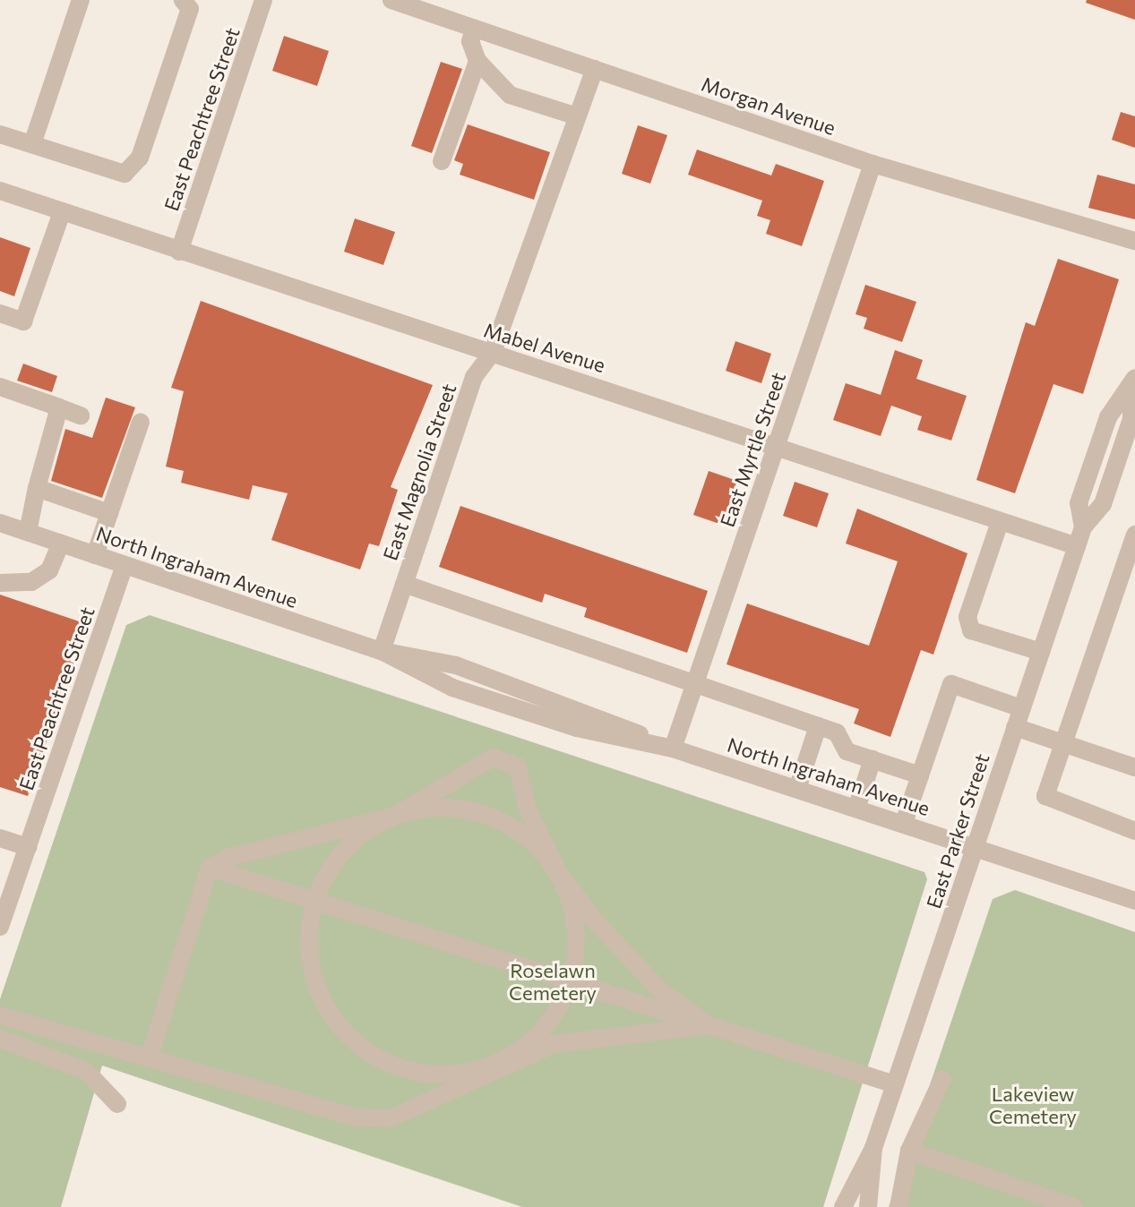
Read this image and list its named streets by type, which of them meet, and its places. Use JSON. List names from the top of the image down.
{
  "streets": {
    "street": [
      "Morgan Avenue",
      "East Peachtree Street",
      "Mabel Avenue",
      "East Myrtle Street",
      "East Magnolia Street",
      "North Ingraham Avenue",
      "East Parker Street"
    ]
  },
  "crossings": [
    ["Morgan Avenue", "East Myrtle Street"],
    ["Morgan Avenue", "East Magnolia Street"],
    ["East Peachtree Street", "Mabel Avenue"],
    ["East Peachtree Street", "North Ingraham Avenue"],
    ["Mabel Avenue", "East Myrtle Street"],
    ["Mabel Avenue", "East Magnolia Street"],
    ["Mabel Avenue", "East Parker Street"],
    ["East Myrtle Street", "North Ingraham Avenue"],
    ["East Magnolia Street", "North Ingraham Avenue"],
    ["North Ingraham Avenue", "East Parker Street"]
  ],
  "parks": ["Roselawn Cemetery", "Lakeview Cemetery"]
}
